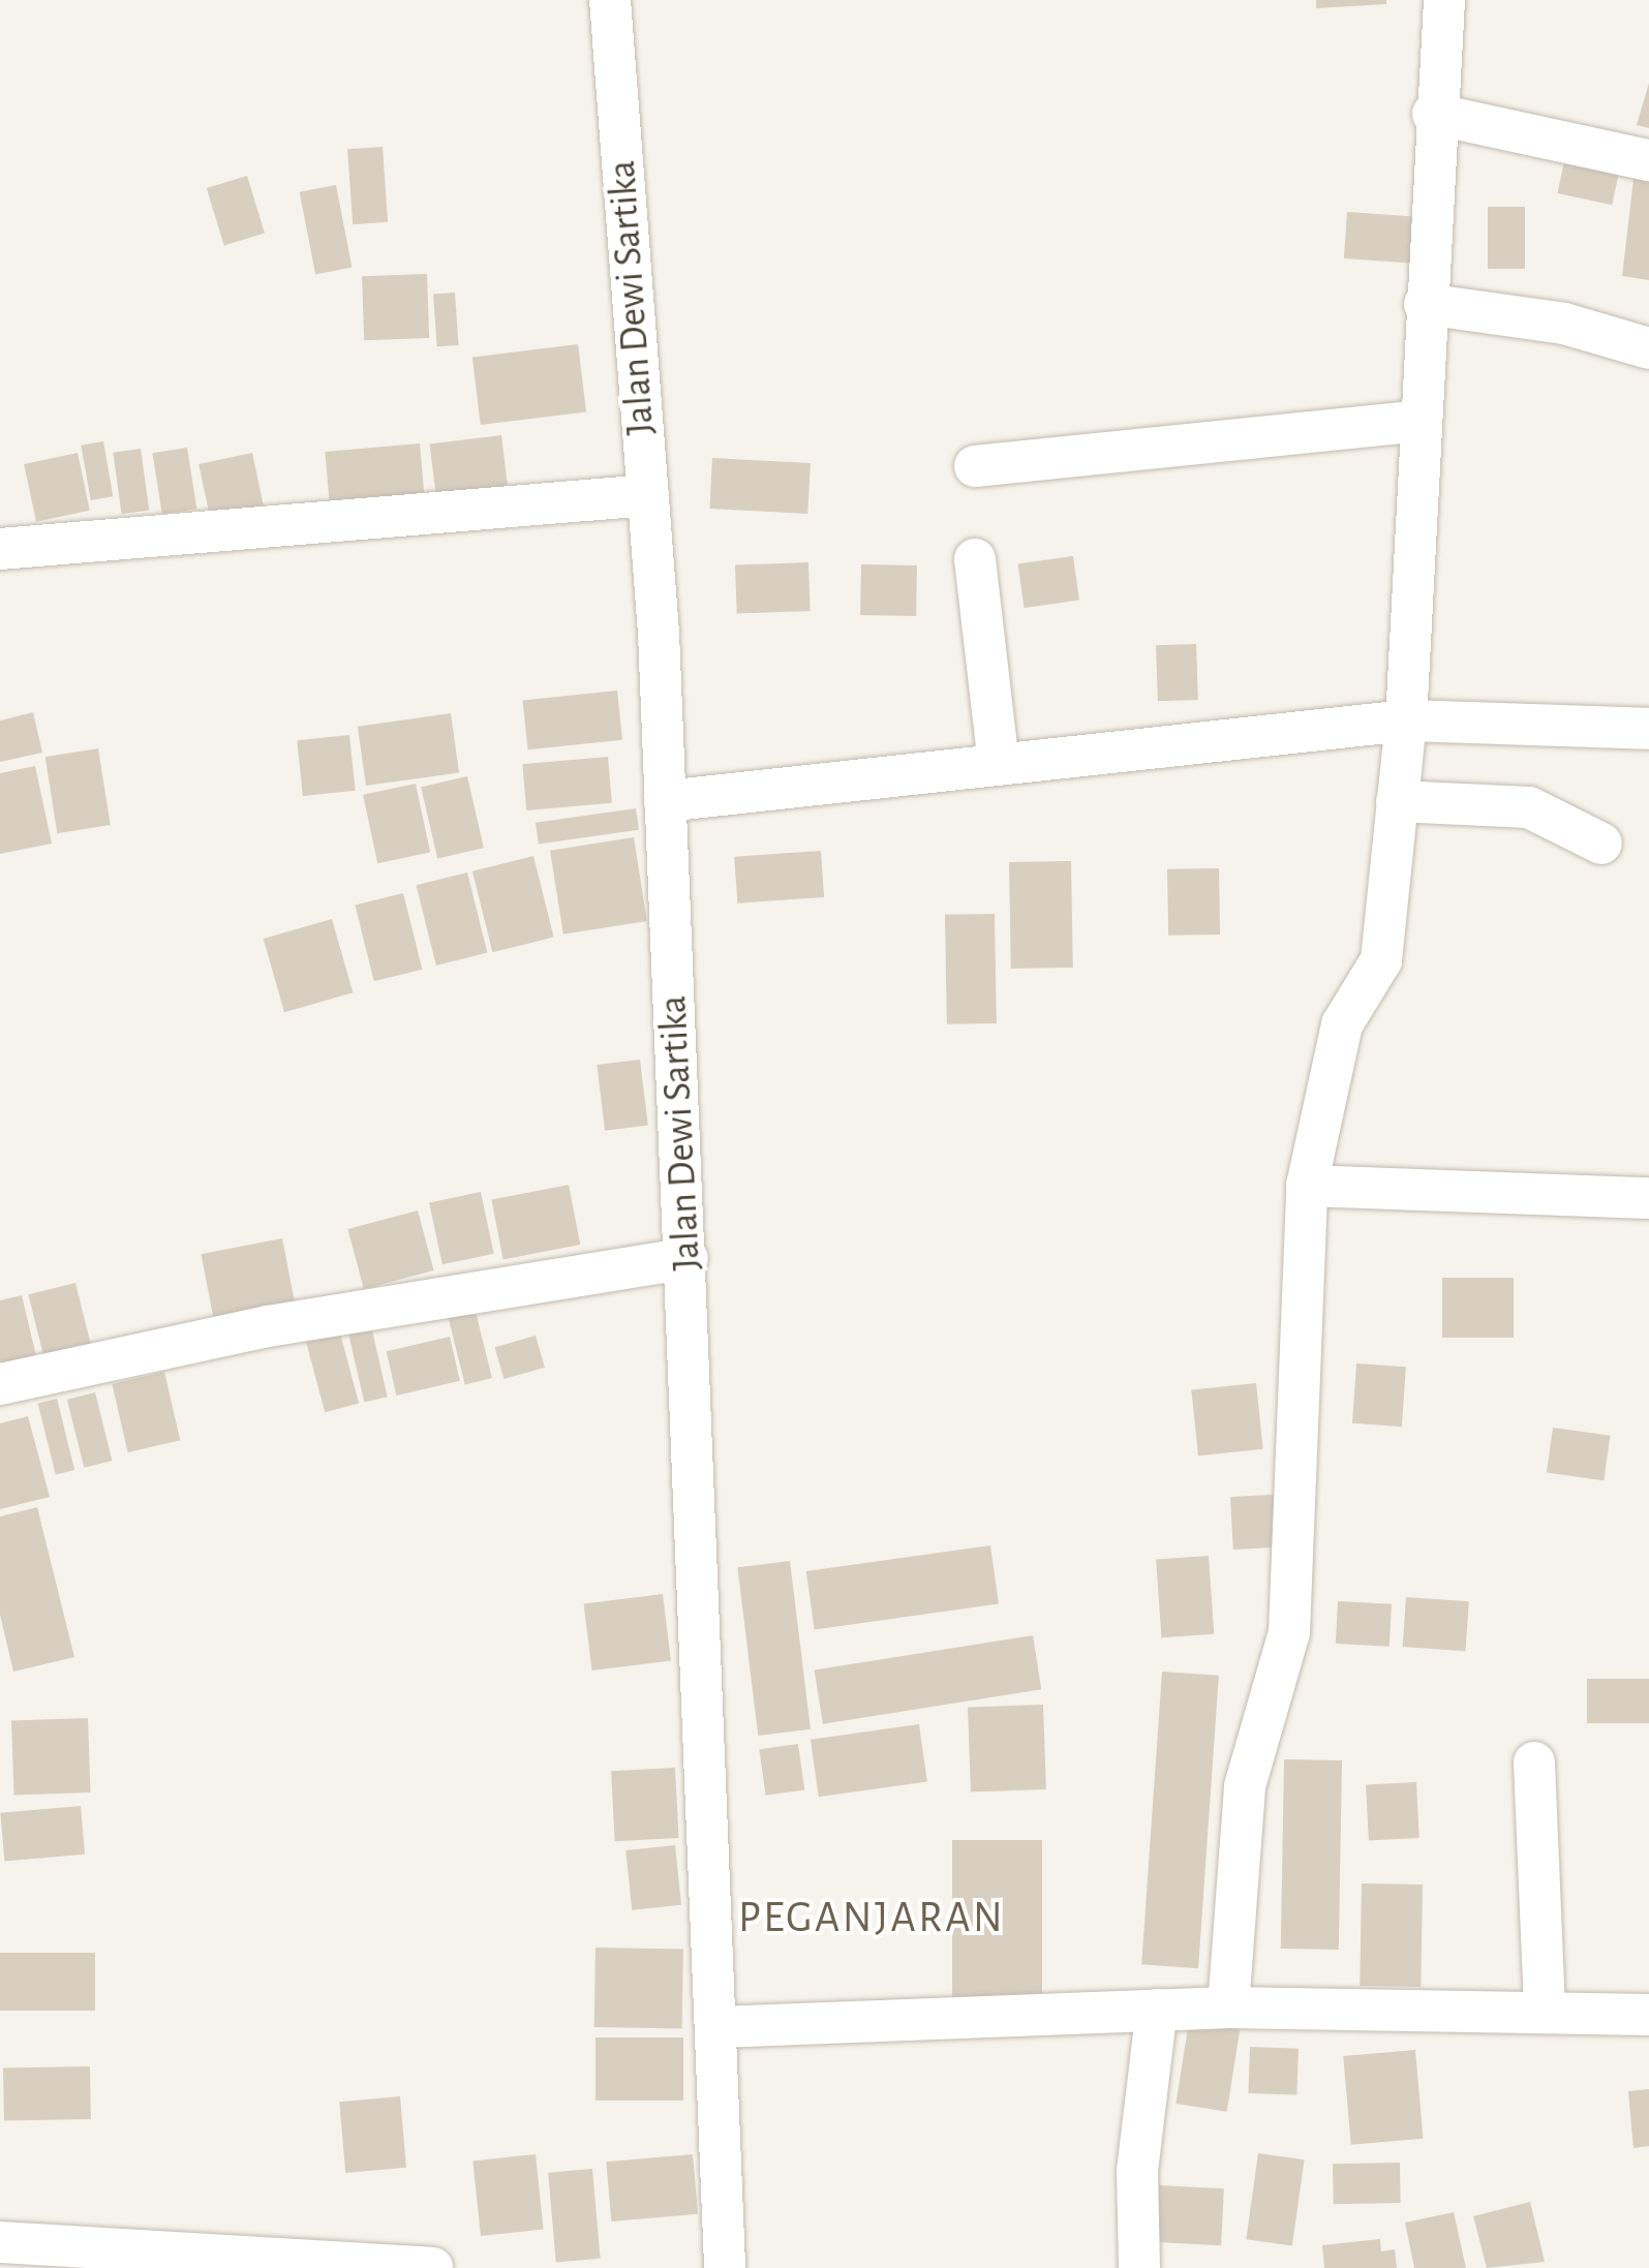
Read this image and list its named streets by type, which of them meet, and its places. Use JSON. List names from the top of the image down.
{
  "streets": {
    "street": ["Jalan Dewi Sartika"]
  },
  "districts": ["PEGANJARAN"]
}
